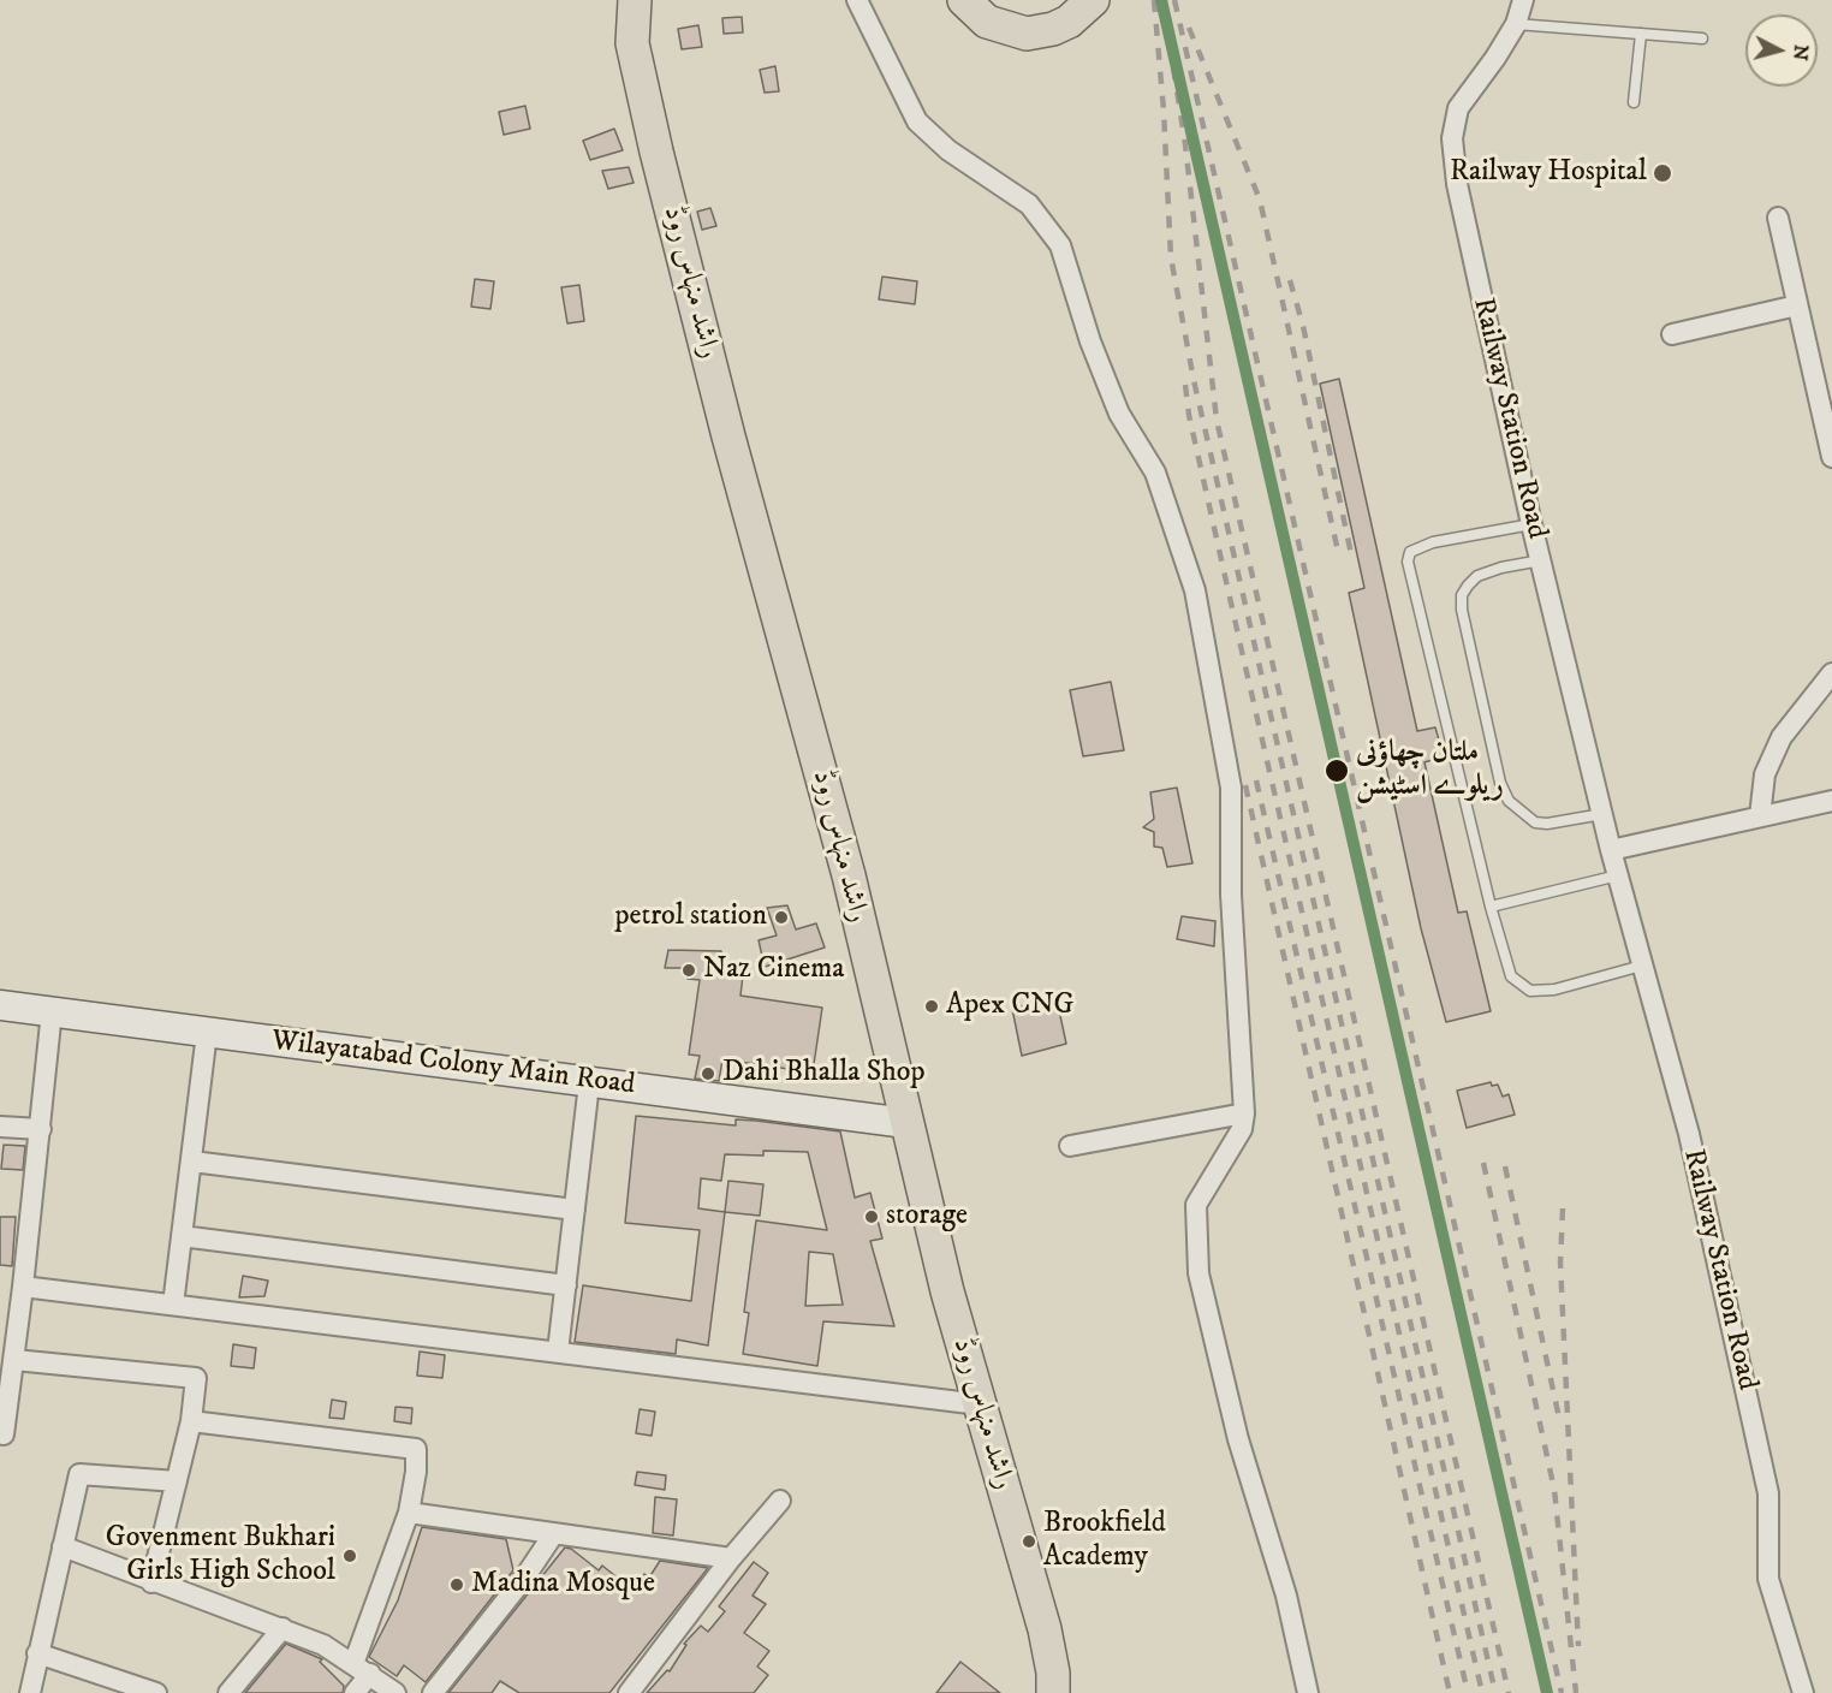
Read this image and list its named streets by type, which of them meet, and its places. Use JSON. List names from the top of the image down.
{
  "streets": {
    "main road": ["راشد منہاس روڈ"],
    "street": ["Railway Station Road", "Wilayatabad Colony Main Road"]
  },
  "crossings": [
    ["راشد منہاس روڈ", "Wilayatabad Colony Main Road"]
  ],
  "places": [
    "Railway Hospital",
    "ملتان چھاؤنی ریلوے اسٹیشن",
    "petrol station",
    "Naz Cinema",
    "Apex CNG",
    "Dahi Bhalla Shop",
    "storage",
    "Brookfield Academy",
    "Govenment Bukhari Girls High School",
    "Madina Mosque"
  ],
  "north": "right"
}
